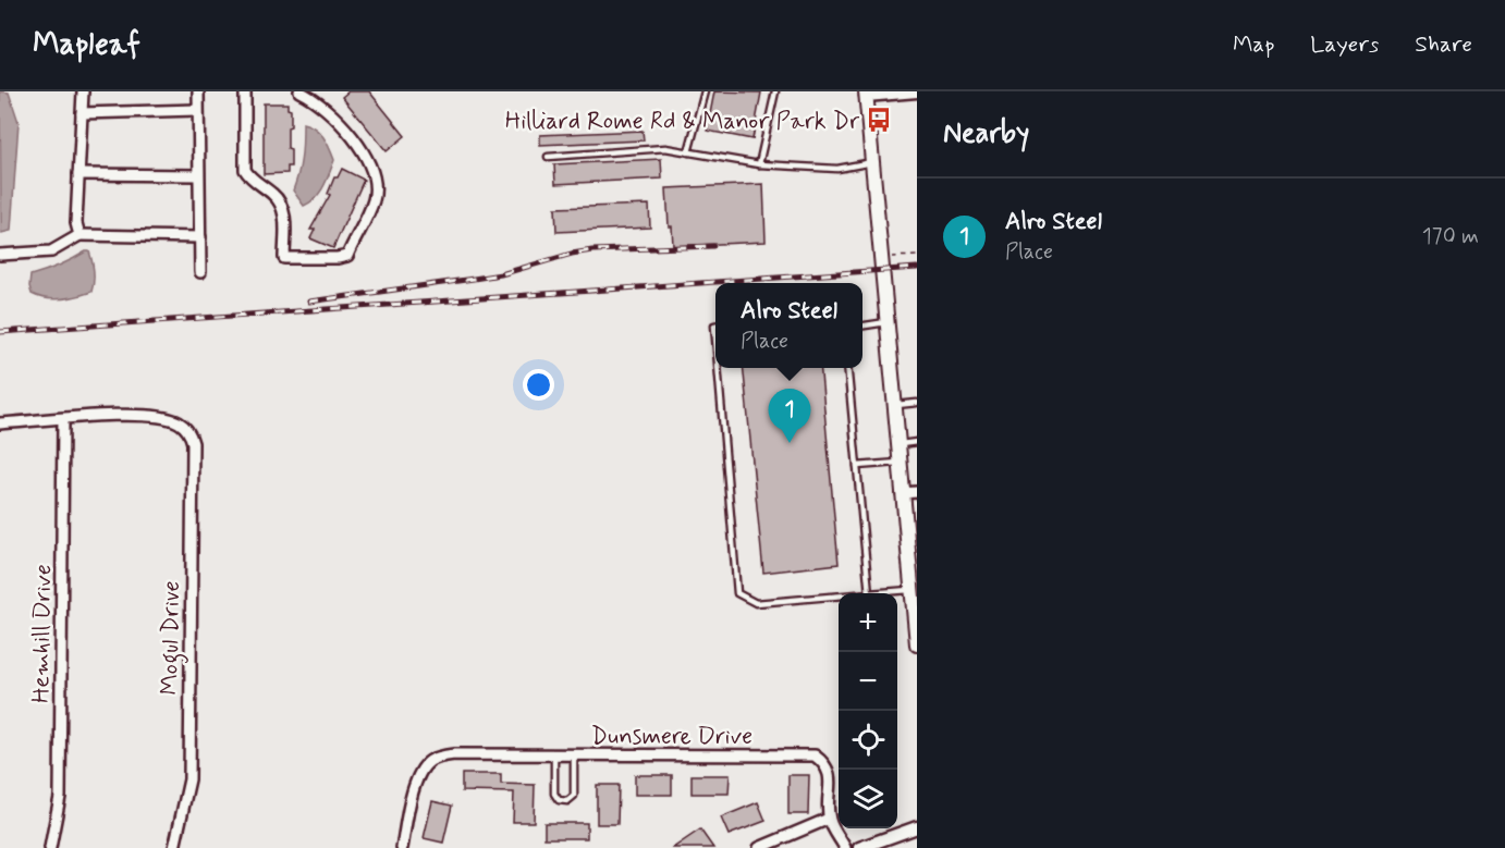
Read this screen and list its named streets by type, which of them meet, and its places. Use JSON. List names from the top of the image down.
{
  "streets": {
    "street": ["Hemhill Drive", "Mogul Drive", "Dunsmere Drive"]
  },
  "crossings": [
    ["Hemhill Drive", "Mogul Drive"]
  ],
  "places": {
    "bus stop": ["Hilliard Rome Rd & Manor Park Dr"]
  },
  "page": {
    "header": "Mapleaf",
    "nav": ["Map", "Layers", "Share"],
    "heading": "Nearby",
    "list": [
      {
        "mark": "1",
        "name": "Alro Steel",
        "note": "Place",
        "value": "170 m"
      }
    ],
    "popup": ["Alro Steel", "Place"],
    "pins": "1",
    "map_buttons": ["+", "−"]
  }
}
